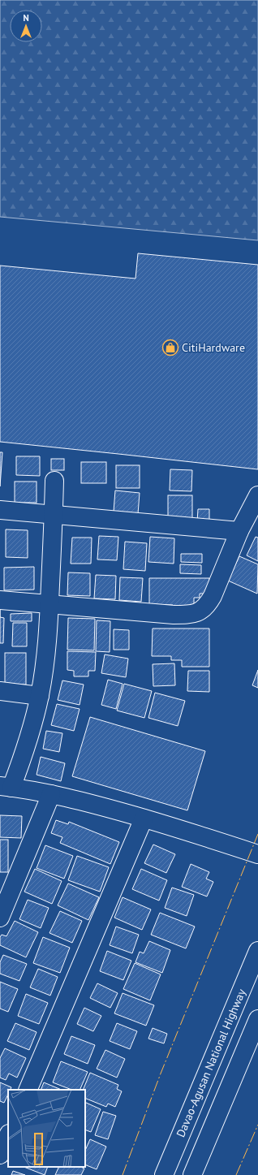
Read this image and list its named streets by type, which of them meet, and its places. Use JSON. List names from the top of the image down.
{
  "streets": {
    "main road": ["Davao-Agusan National Highway"]
  },
  "places": {
    "shop": ["CitiHardware"]
  },
  "north": "top"
}
